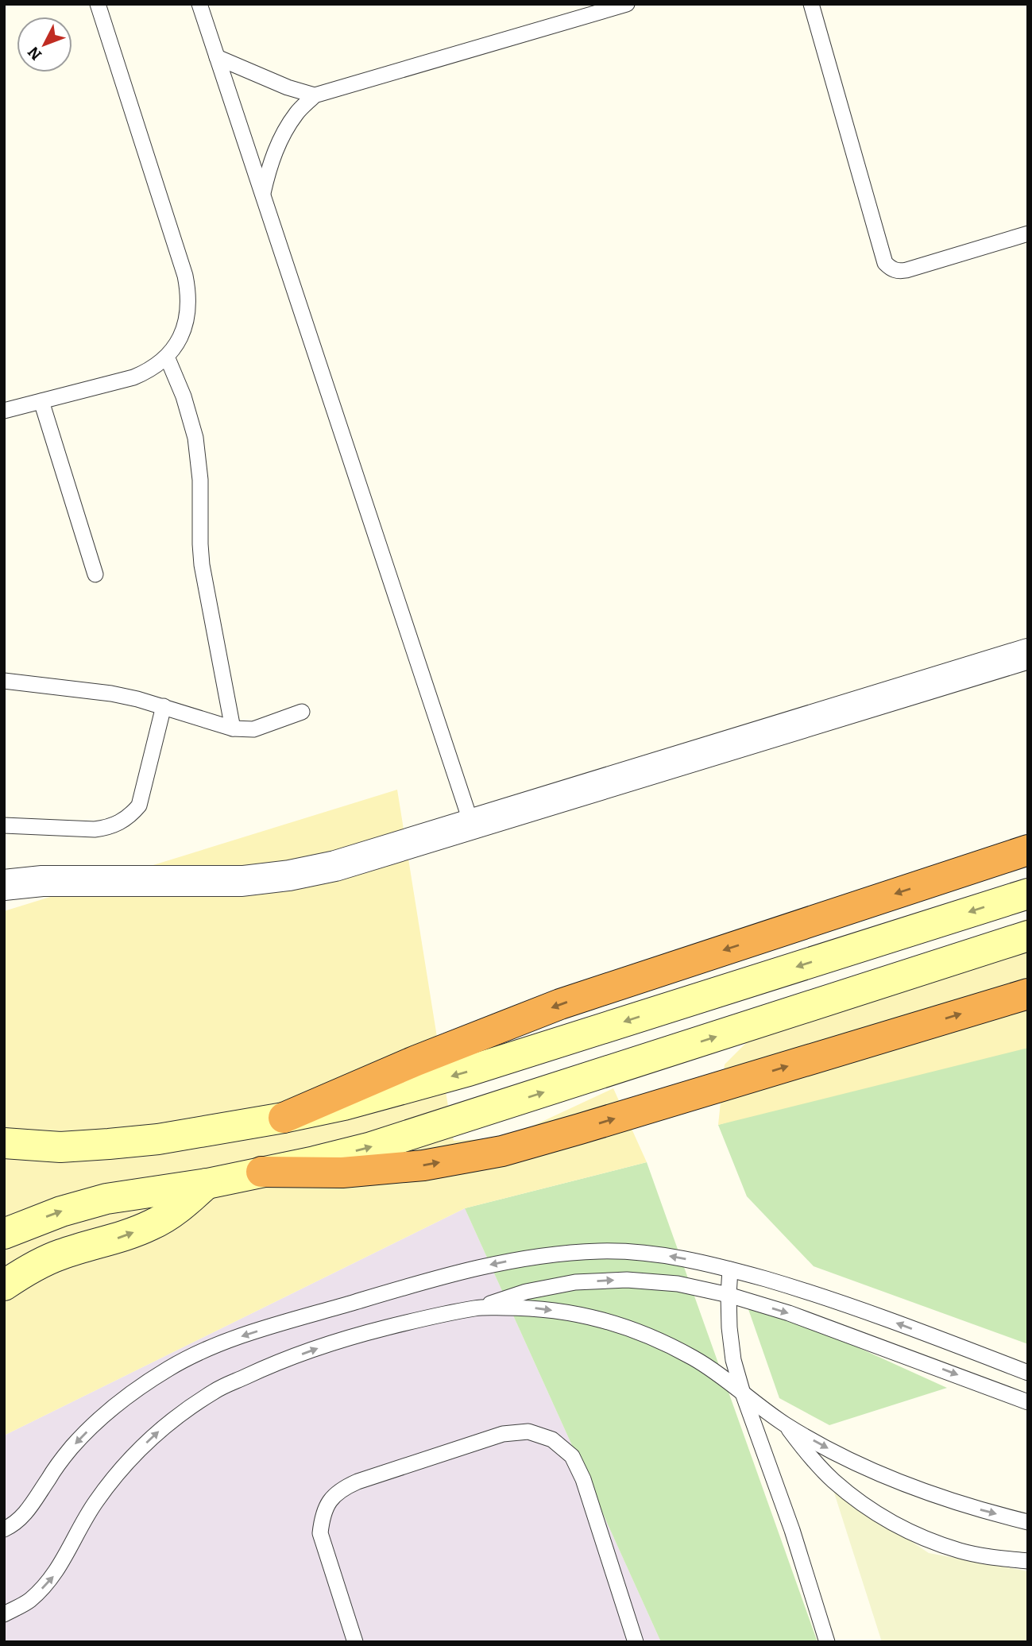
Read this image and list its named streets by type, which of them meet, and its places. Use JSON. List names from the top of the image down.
{
  "north": "bottom left"
}
